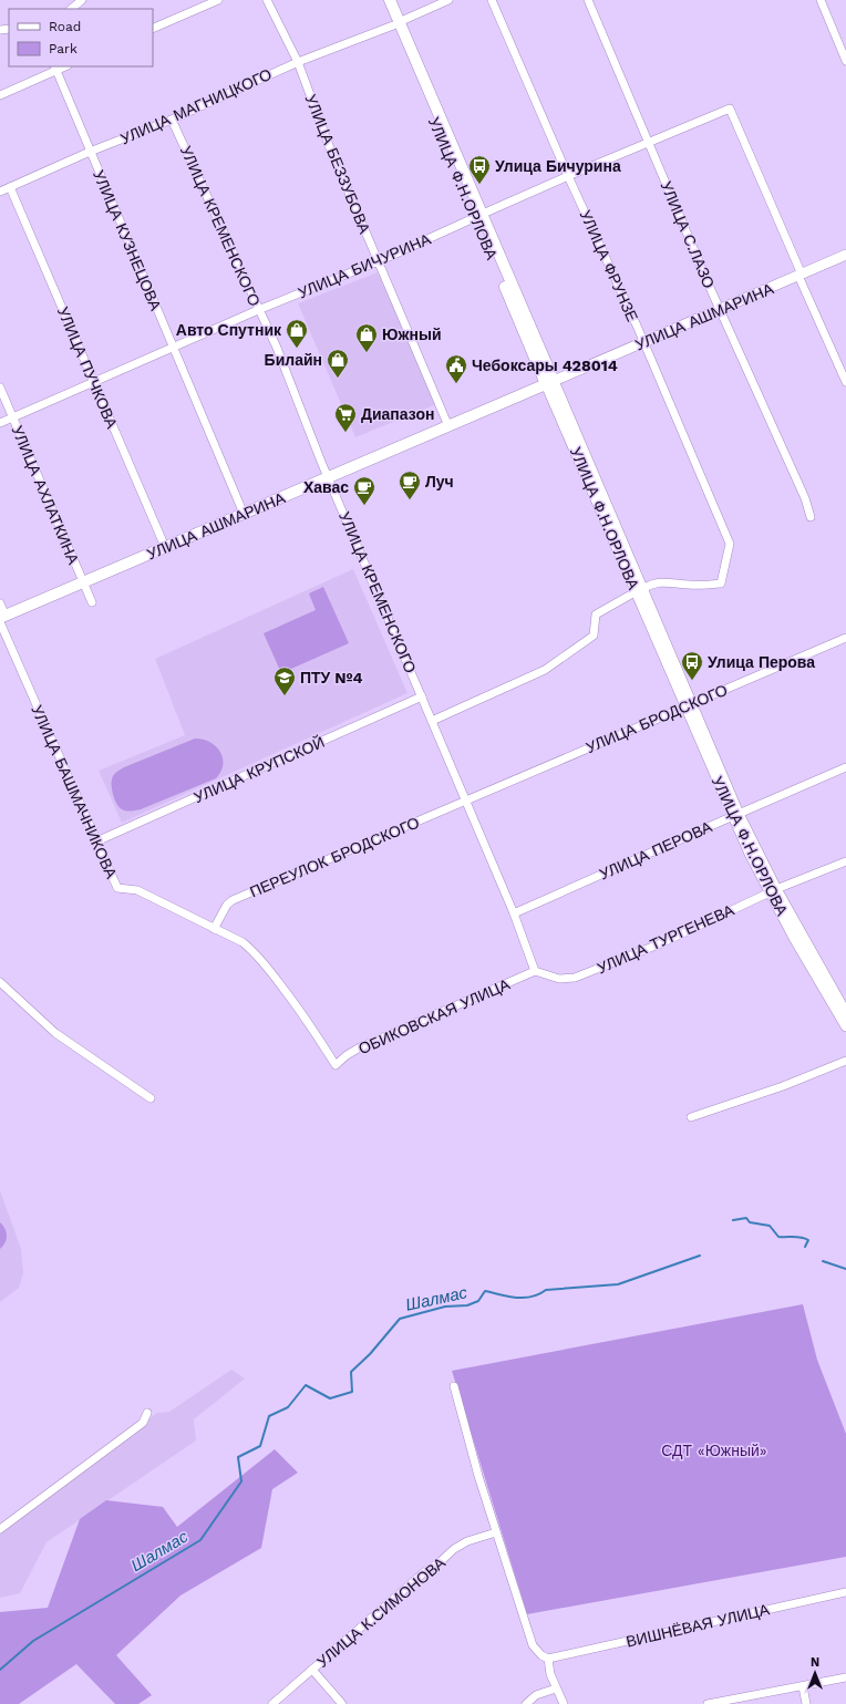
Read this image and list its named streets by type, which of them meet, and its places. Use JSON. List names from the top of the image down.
{
  "streets": {
    "main road": ["УЛИЦА Ф.Н.ОРЛОВА", "УЛИЦА АШМАРИНА"],
    "street": [
      "УЛИЦА МАГНИЦКОГО",
      "УЛИЦА БЕЗЗУБОВА",
      "УЛИЦА КРЕМЕНСКОГО",
      "УЛИЦА С.ЛАЗО",
      "УЛИЦА КУЗНЕЦОВА",
      "УЛИЦА БИЧУРИНА",
      "УЛИЦА ФРУНЗЕ",
      "УЛИЦА ПУЧКОВА",
      "УЛИЦА АХЛАТКИНА",
      "УЛИЦА БРОДСКОГО",
      "УЛИЦА КРУПСКОЙ",
      "УЛИЦА БАШМАЧНИКОВА",
      "УЛИЦА ПЕРОВА",
      "ПЕРЕУЛОК БРОДСКОГО",
      "УЛИЦА ТУРГЕНЕВА",
      "ОБИКОВСКАЯ УЛИЦА",
      "УЛИЦА К.СИМОНОВА",
      "ВИШНЁВАЯ УЛИЦА"
    ]
  },
  "crossings": [
    ["УЛИЦА МАГНИЦКОГО", "УЛИЦА БЕЗЗУБОВА"],
    ["УЛИЦА МАГНИЦКОГО", "УЛИЦА Ф.Н.ОРЛОВА"],
    ["УЛИЦА МАГНИЦКОГО", "УЛИЦА КРЕМЕНСКОГО"],
    ["УЛИЦА МАГНИЦКОГО", "УЛИЦА КУЗНЕЦОВА"],
    ["УЛИЦА МАГНИЦКОГО", "УЛИЦА ПУЧКОВА"],
    ["УЛИЦА БЕЗЗУБОВА", "УЛИЦА БИЧУРИНА"],
    ["УЛИЦА БЕЗЗУБОВА", "УЛИЦА АШМАРИНА"],
    ["УЛИЦА Ф.Н.ОРЛОВА", "УЛИЦА БИЧУРИНА"],
    ["УЛИЦА Ф.Н.ОРЛОВА", "УЛИЦА ФРУНЗЕ"],
    ["УЛИЦА Ф.Н.ОРЛОВА", "УЛИЦА АШМАРИНА"],
    ["УЛИЦА Ф.Н.ОРЛОВА", "УЛИЦА БРОДСКОГО"],
    ["УЛИЦА Ф.Н.ОРЛОВА", "УЛИЦА ПЕРОВА"],
    ["УЛИЦА Ф.Н.ОРЛОВА", "УЛИЦА ТУРГЕНЕВА"],
    ["УЛИЦА КРЕМЕНСКОГО", "УЛИЦА БИЧУРИНА"],
    ["УЛИЦА КРЕМЕНСКОГО", "УЛИЦА АШМАРИНА"],
    ["УЛИЦА КРЕМЕНСКОГО", "УЛИЦА БРОДСКОГО"],
    ["УЛИЦА КРЕМЕНСКОГО", "УЛИЦА КРУПСКОЙ"],
    ["УЛИЦА КРЕМЕНСКОГО", "УЛИЦА ПЕРОВА"],
    ["УЛИЦА КРЕМЕНСКОГО", "ПЕРЕУЛОК БРОДСКОГО"],
    ["УЛИЦА КРЕМЕНСКОГО", "УЛИЦА ТУРГЕНЕВА"],
    ["УЛИЦА КРЕМЕНСКОГО", "ОБИКОВСКАЯ УЛИЦА"],
    ["УЛИЦА С.ЛАЗО", "УЛИЦА БИЧУРИНА"],
    ["УЛИЦА С.ЛАЗО", "УЛИЦА АШМАРИНА"],
    ["УЛИЦА КУЗНЕЦОВА", "УЛИЦА БИЧУРИНА"],
    ["УЛИЦА КУЗНЕЦОВА", "УЛИЦА АШМАРИНА"],
    ["УЛИЦА БИЧУРИНА", "УЛИЦА ФРУНЗЕ"],
    ["УЛИЦА БИЧУРИНА", "УЛИЦА АШМАРИНА"],
    ["УЛИЦА БИЧУРИНА", "УЛИЦА ПУЧКОВА"],
    ["УЛИЦА БИЧУРИНА", "УЛИЦА АХЛАТКИНА"],
    ["УЛИЦА ФРУНЗЕ", "УЛИЦА АШМАРИНА"],
    ["УЛИЦА АШМАРИНА", "УЛИЦА ПУЧКОВА"],
    ["УЛИЦА АШМАРИНА", "УЛИЦА АХЛАТКИНА"],
    ["УЛИЦА АШМАРИНА", "УЛИЦА БАШМАЧНИКОВА"],
    ["УЛИЦА БРОДСКОГО", "ПЕРЕУЛОК БРОДСКОГО"],
    ["УЛИЦА КРУПСКОЙ", "УЛИЦА БАШМАЧНИКОВА"],
    ["УЛИЦА БАШМАЧНИКОВА", "ПЕРЕУЛОК БРОДСКОГО"],
    ["УЛИЦА БАШМАЧНИКОВА", "ОБИКОВСКАЯ УЛИЦА"],
    ["УЛИЦА ТУРГЕНЕВА", "ОБИКОВСКАЯ УЛИЦА"]
  ],
  "water": ["Шалмас"],
  "parks": ["СДТ «Южный»"],
  "places": {
    "bus stop": ["Улица Бичурина", "Улица Перова"],
    "shop": ["Авто Спутник", "Южный", "Билайн"],
    "public building": ["Чебоксары 428014"],
    "supermarket": ["Диапазон"],
    "cafe": ["Луч", "Хавас"],
    "school or university": ["ПТУ №4"]
  },
  "legend": ["Road", "Park"],
  "north": "top"
}
